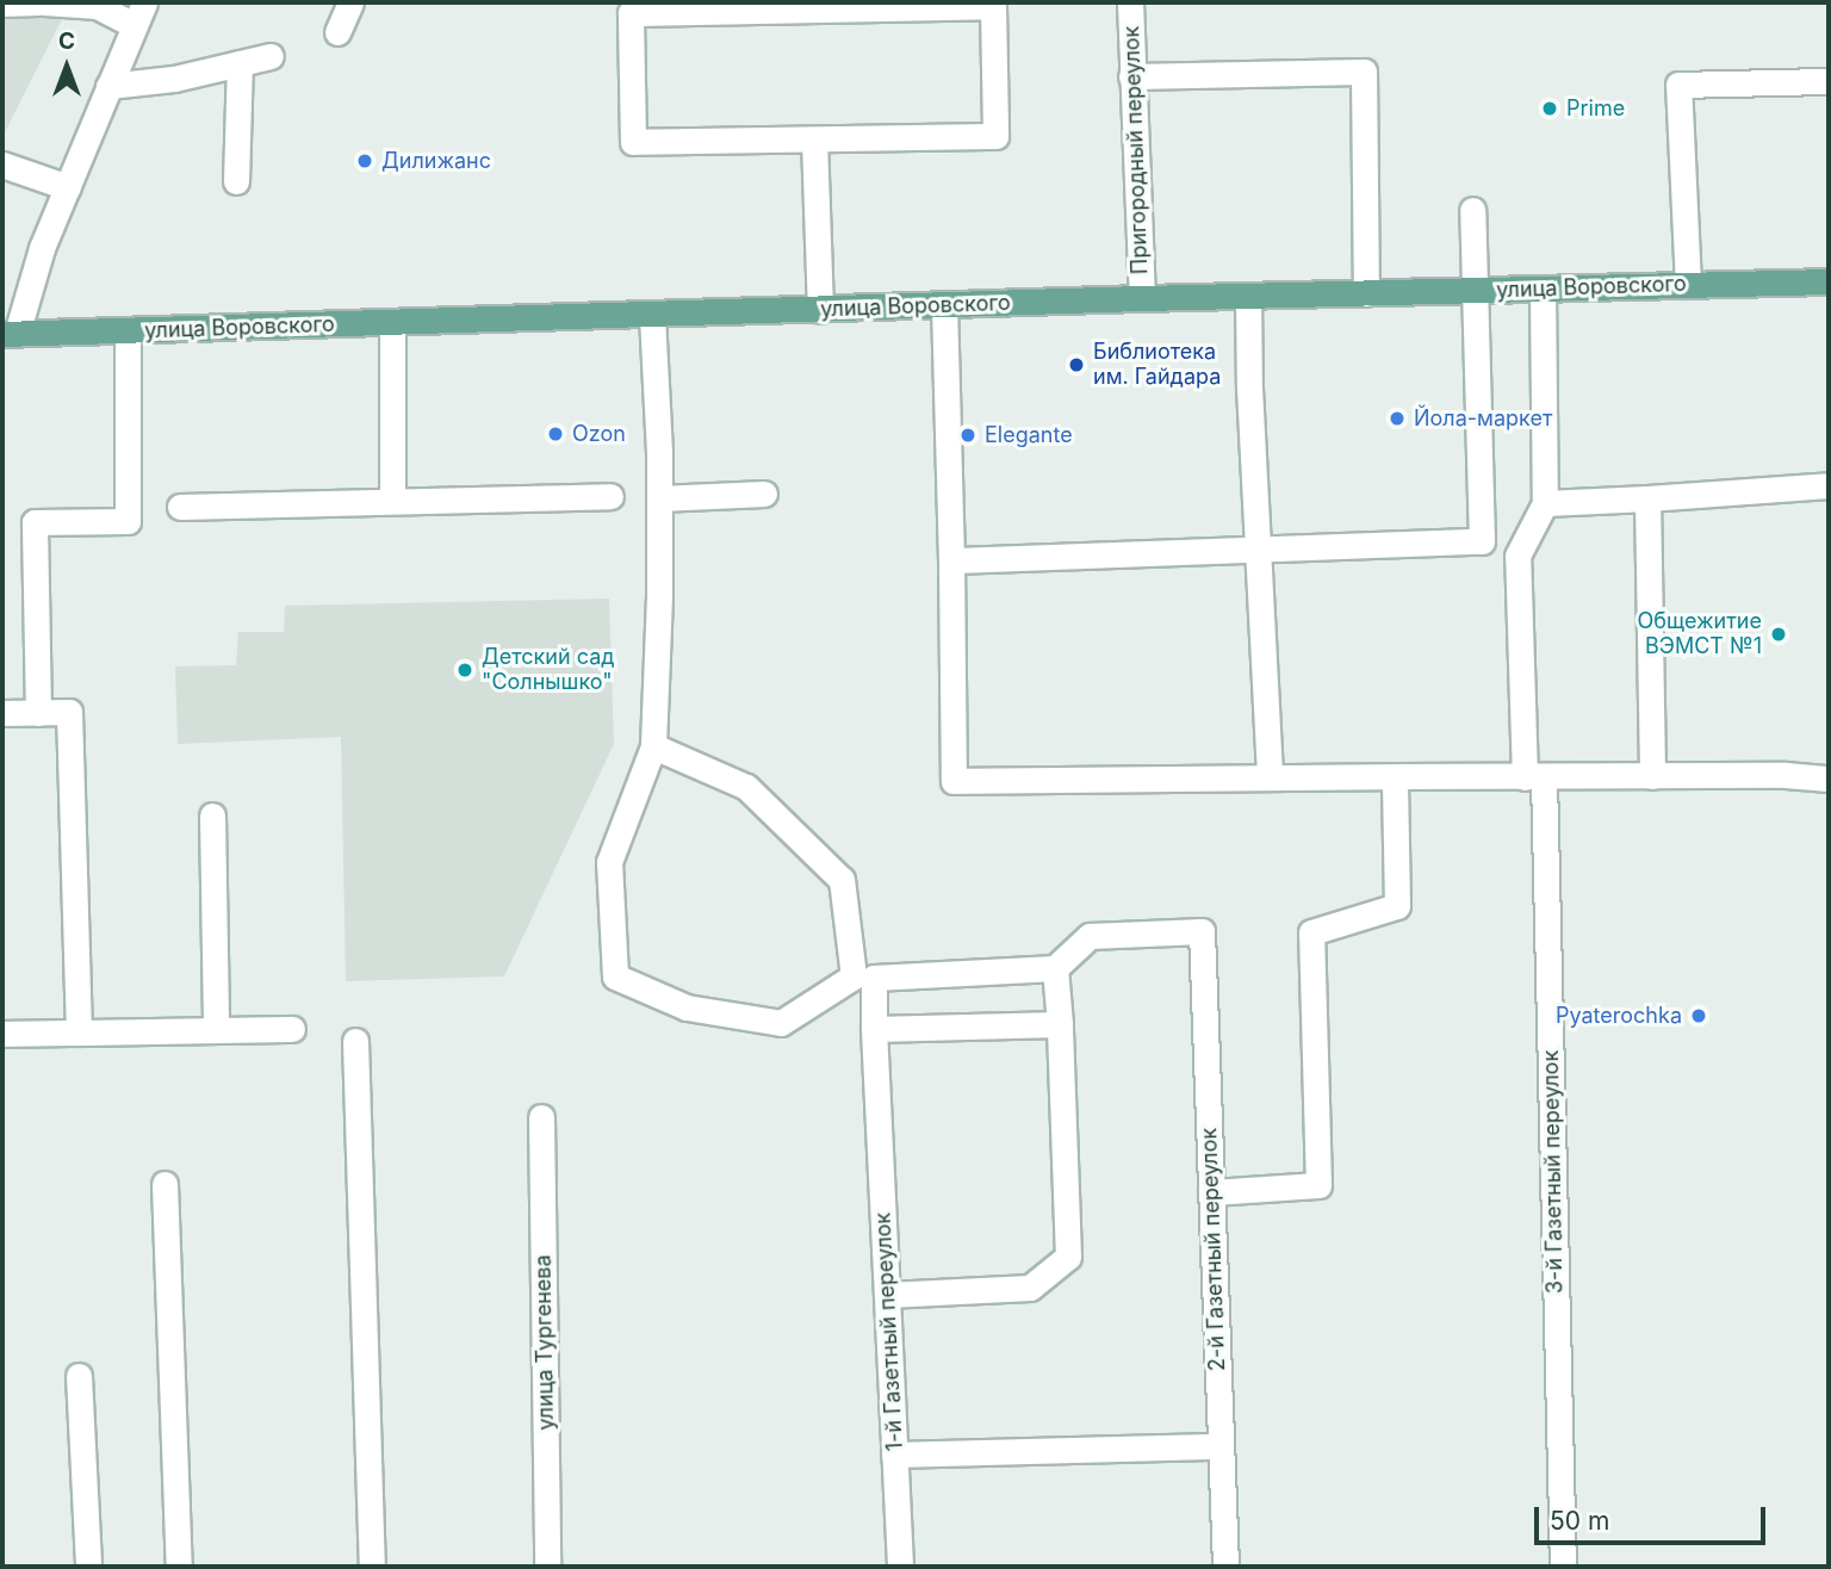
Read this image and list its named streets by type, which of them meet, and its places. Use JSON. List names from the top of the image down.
{
  "streets": {
    "main road": ["улица Воровского"],
    "street": [
      "Пригородный переулок",
      "3-й Газетный переулок",
      "2-й Газетный переулок",
      "1-й Газетный переулок",
      "улица Тургенева"
    ]
  },
  "crossings": [
    ["Пригородный переулок", "улица Воровского"],
    ["2-й Газетный переулок", "1-й Газетный переулок"]
  ],
  "places": [
    "Prime",
    "Дилижанс",
    "Библиотека им. Гайдара",
    "Йола-маркет",
    "Ozon",
    "Elegante",
    "Общежитие ВЭМСТ №1",
    "Детский сад \"Солнышко\"",
    "Pyaterochka"
  ],
  "scale_bar": "50 m",
  "north": "top"
}
